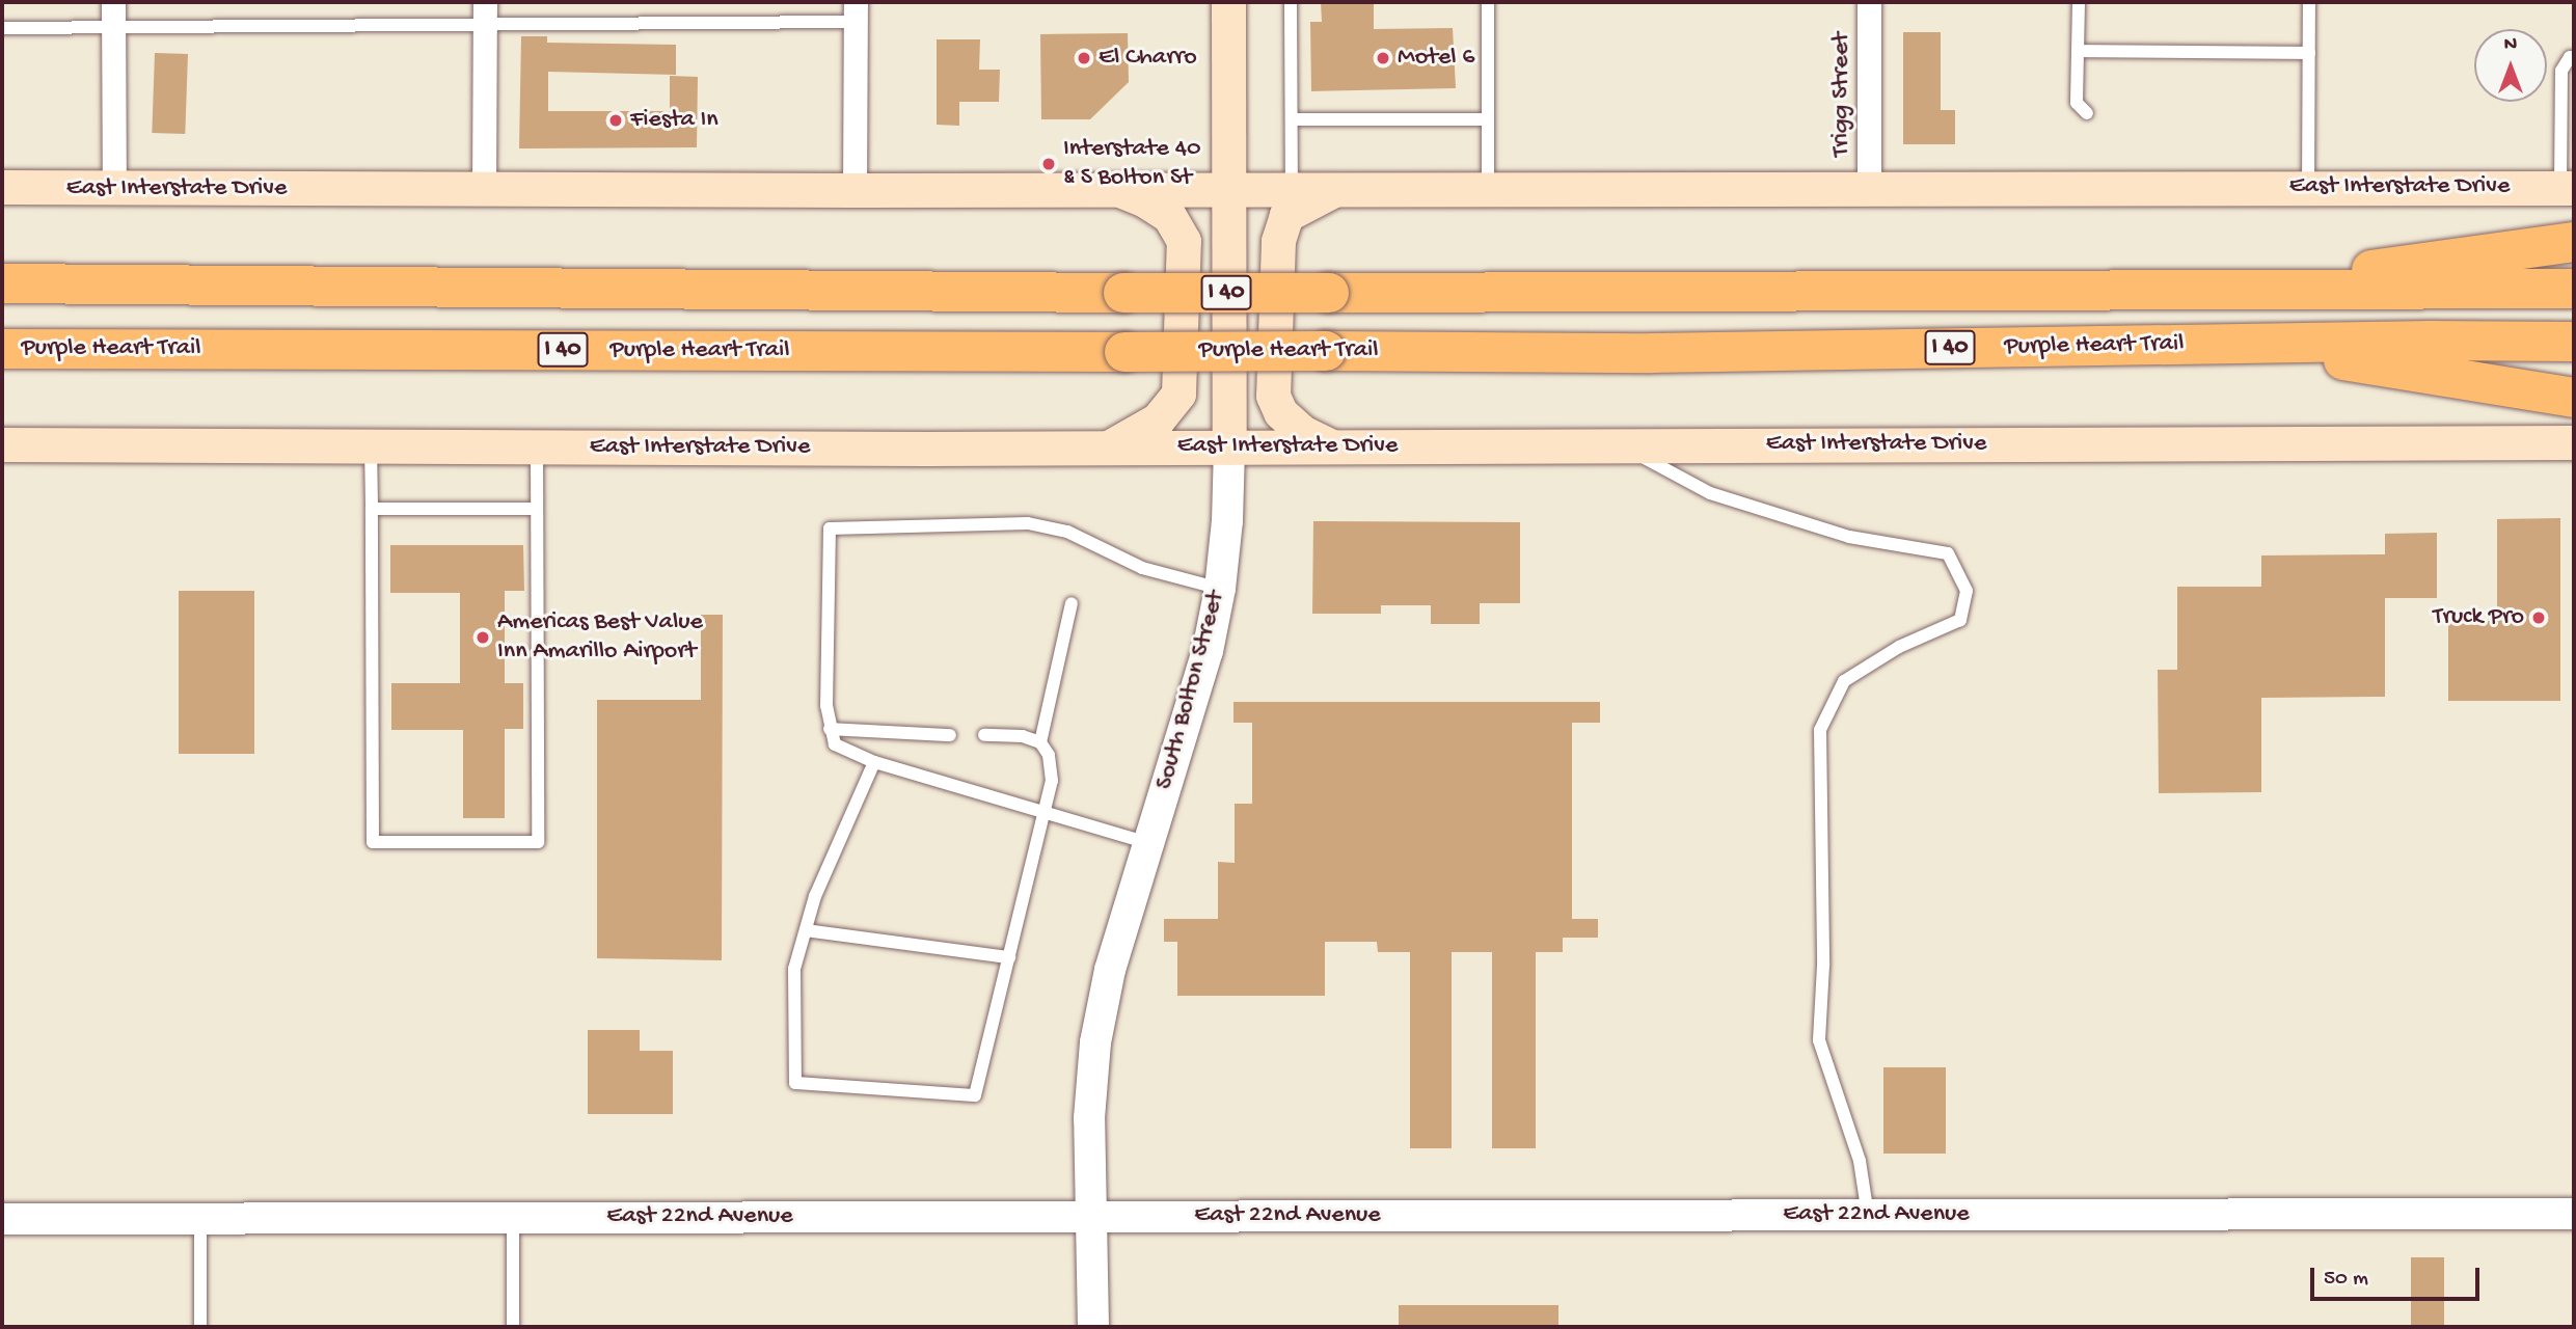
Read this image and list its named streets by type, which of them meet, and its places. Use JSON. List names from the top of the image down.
{
  "streets": {
    "highway": ["I 40", "Purple Heart Trail"],
    "main road": ["East Interstate Drive", "South Bolton Street"],
    "street": ["Trigg Street", "East 22nd Avenue"]
  },
  "crossings": [
    ["Trigg Street", "East Interstate Drive"],
    ["East Interstate Drive", "South Bolton Street"],
    ["South Bolton Street", "East 22nd Avenue"]
  ],
  "places": [
    "El Charro",
    "Motel 6",
    "Fiesta In",
    "Interstate 40 & S Bolton St",
    "Truck Pro",
    "Americas Best Value Inn Amarillo Airport"
  ],
  "scale_bar": "50 m",
  "north": "top"
}
